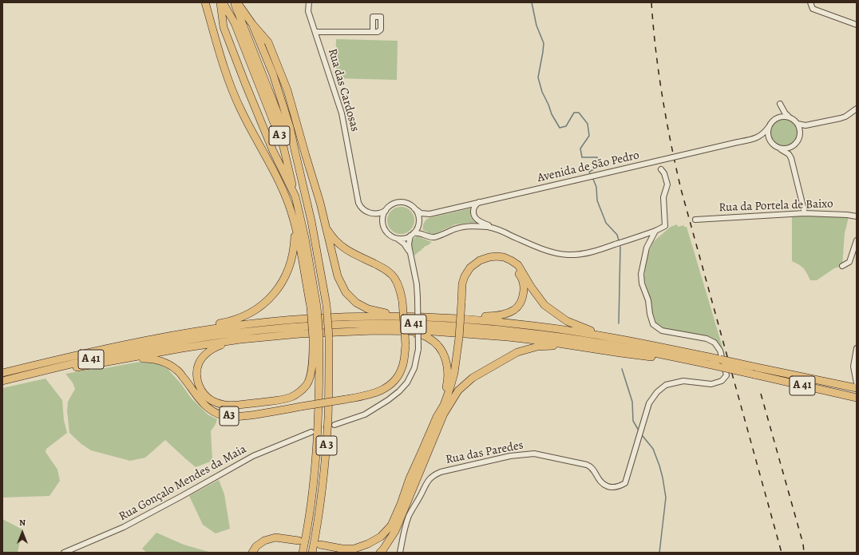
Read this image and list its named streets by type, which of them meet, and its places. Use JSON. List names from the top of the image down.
{
  "streets": {
    "highway": ["A 3", "A 41", "A3"],
    "street": [
      "Rua das Cardosas",
      "Avenida de São Pedro",
      "Rua da Portela de Baixo",
      "Rua das Paredes",
      "Rua Gonçalo Mendes da Maia"
    ]
  },
  "crossings": [
    ["Rua das Cardosas", "Avenida de São Pedro"]
  ],
  "north": "top"
}
